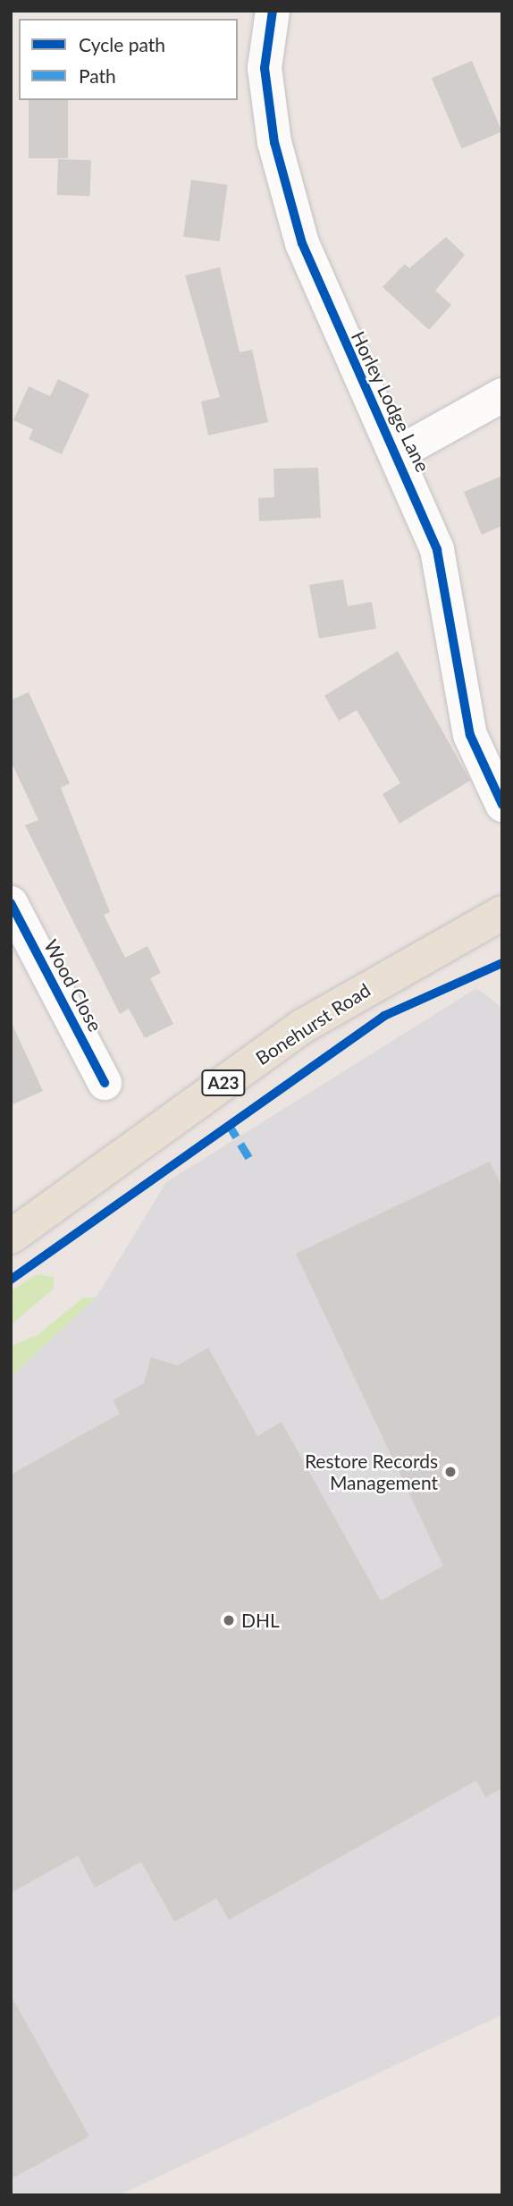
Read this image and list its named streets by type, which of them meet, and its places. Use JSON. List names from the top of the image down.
{
  "streets": {
    "main road": ["Bonehurst Road", "A23"],
    "street": ["Horley Lodge Lane", "Wood Close"]
  },
  "places": ["Restore Records Management", "DHL"],
  "legend": ["Cycle path", "Path"]
}
